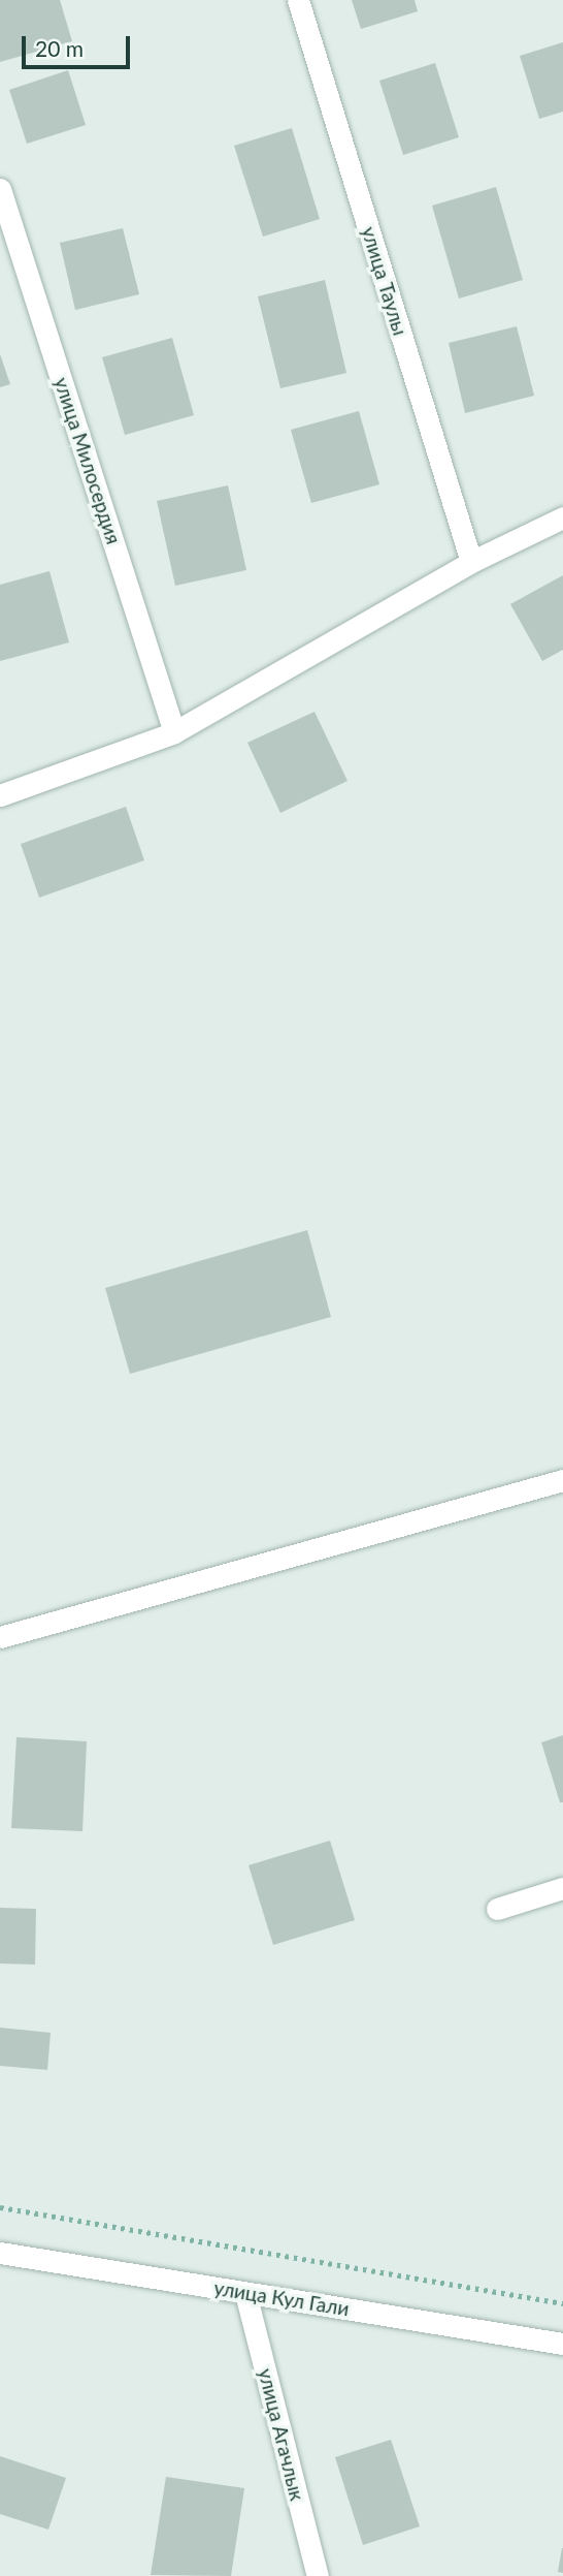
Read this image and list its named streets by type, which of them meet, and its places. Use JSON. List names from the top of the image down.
{
  "streets": {
    "street": [
      "улица Таулы",
      "улица Милосердия",
      "улица Кул Гали",
      "улица Агачлык"
    ]
  },
  "crossings": [
    ["улица Кул Гали", "улица Агачлык"]
  ],
  "scale_bar": "20 m"
}
